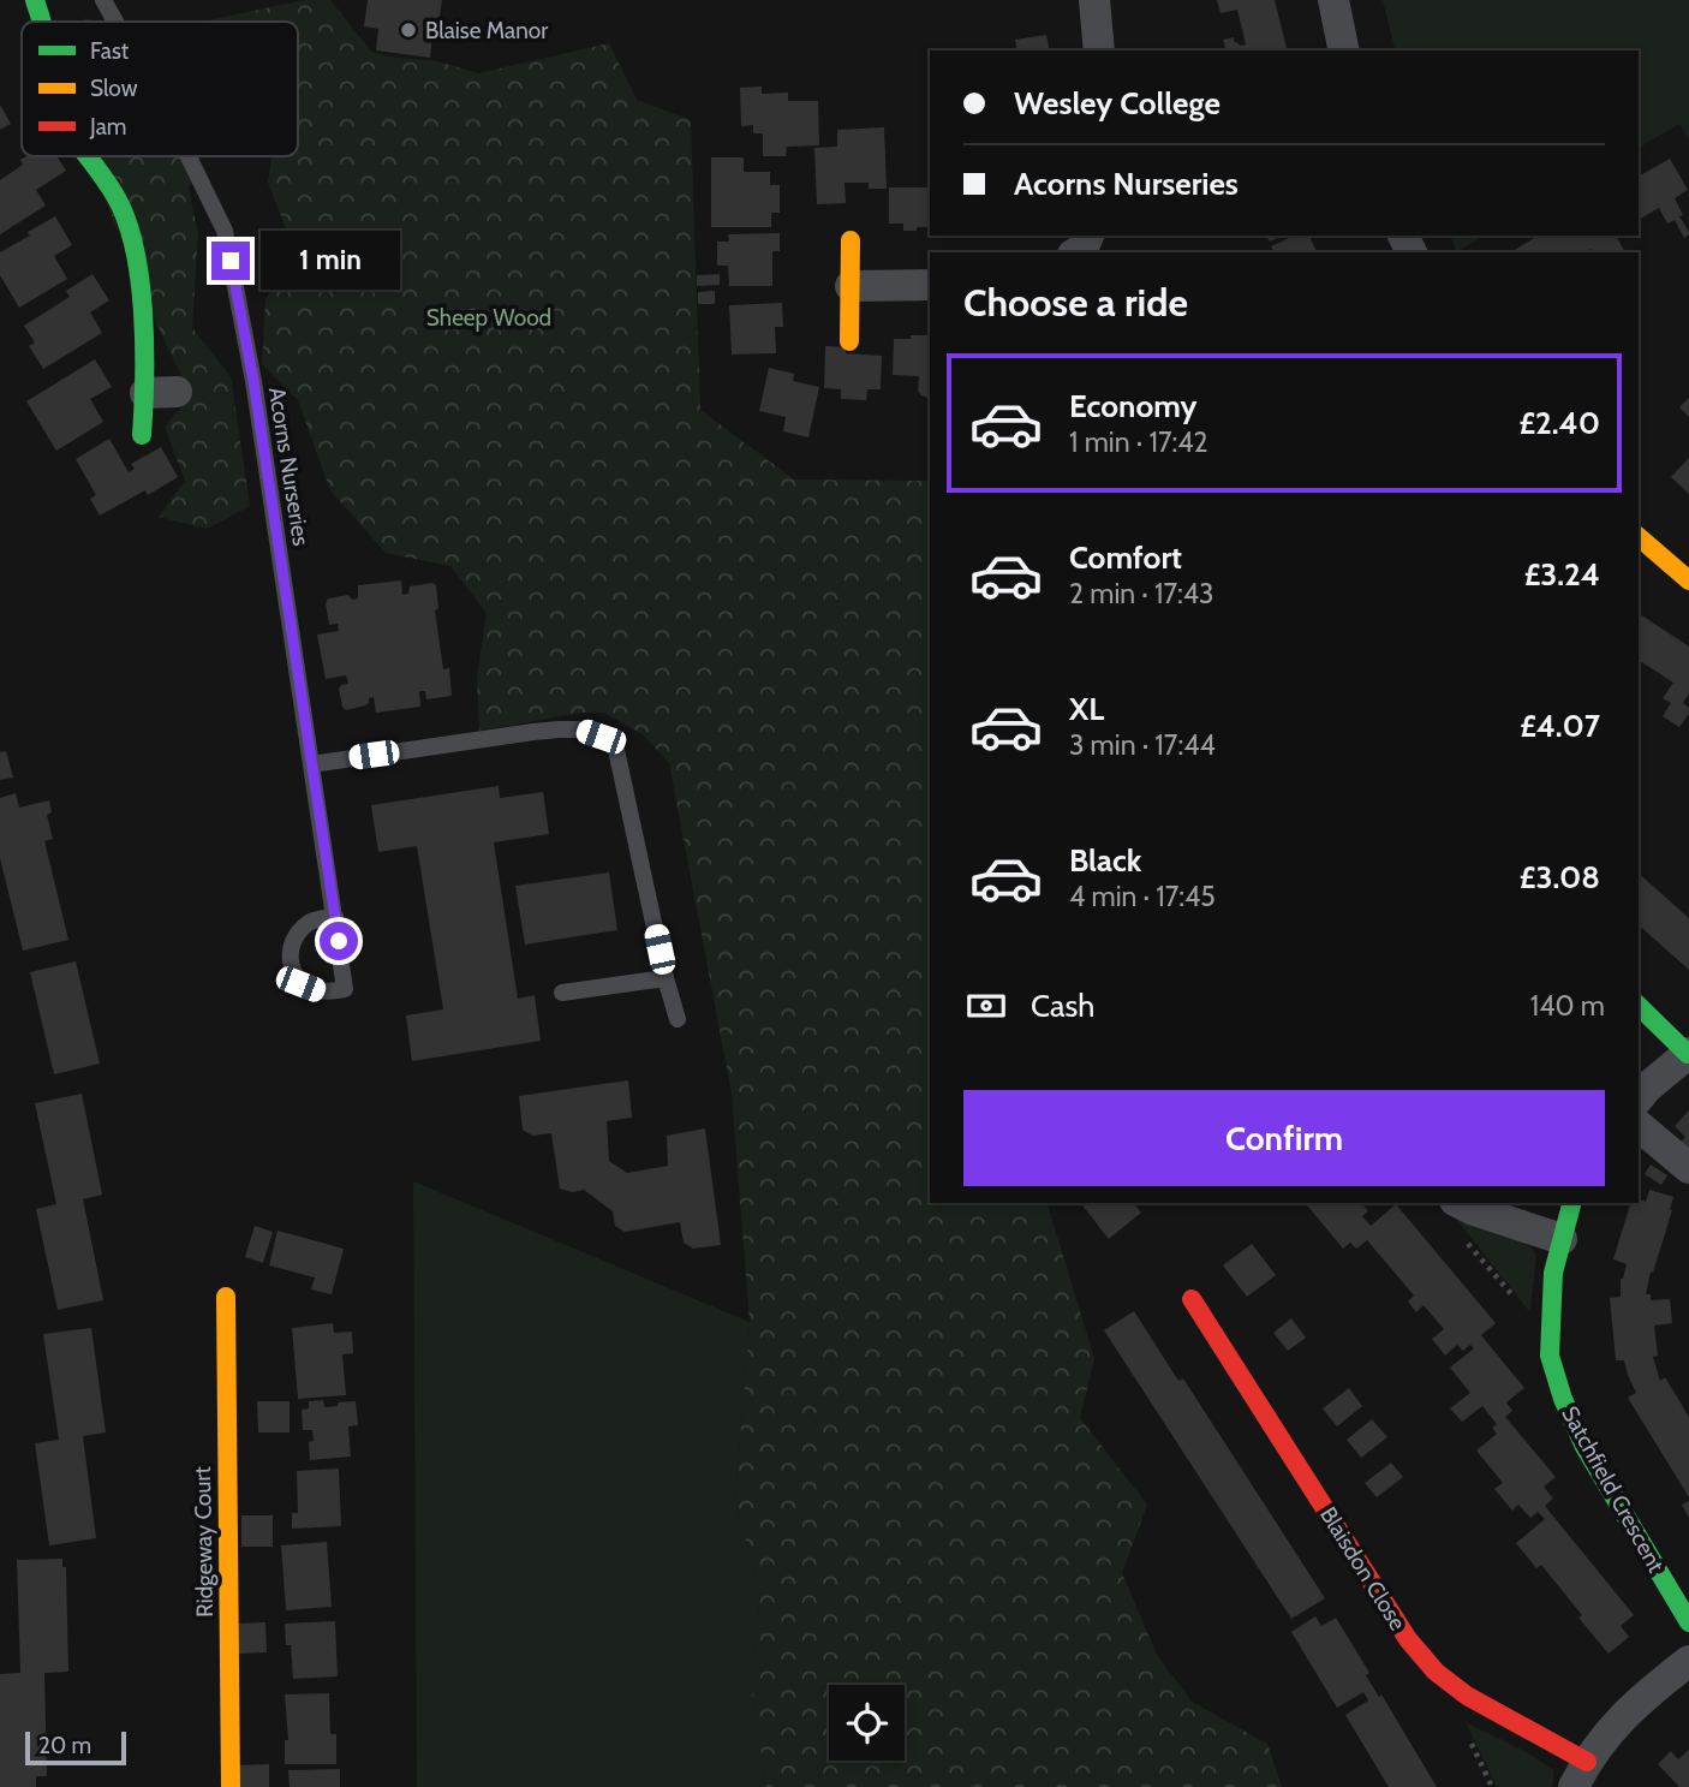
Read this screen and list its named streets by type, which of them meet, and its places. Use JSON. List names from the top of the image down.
{
  "streets": {
    "street": ["Satchfield Crescent", "Ridgeway Court", "Blaisdon Close"],
    "lane": ["Acorns Nurseries"]
  },
  "parks": ["Sheep Wood"],
  "places": ["Blaise Manor"],
  "legend": ["Fast", "Slow", "Jam"],
  "scale_bar": "20 m",
  "page": {
    "banner": ["Wesley College", "Acorns Nurseries"],
    "bubble": "1 min",
    "heading": "Choose a ride",
    "list": [
      {
        "name": "Economy",
        "note": "1 min · 17:42",
        "value": "£2.40"
      },
      {
        "name": "Comfort",
        "note": "2 min · 17:43",
        "value": "£3.24"
      },
      {
        "name": "XL",
        "note": "3 min · 17:44",
        "value": "£4.07"
      },
      {
        "name": "Black",
        "note": "4 min · 17:45",
        "value": "£3.08"
      }
    ],
    "pay": ["Cash", "140 m"],
    "buttons": "Confirm",
    "scale": "20 m"
  }
}
